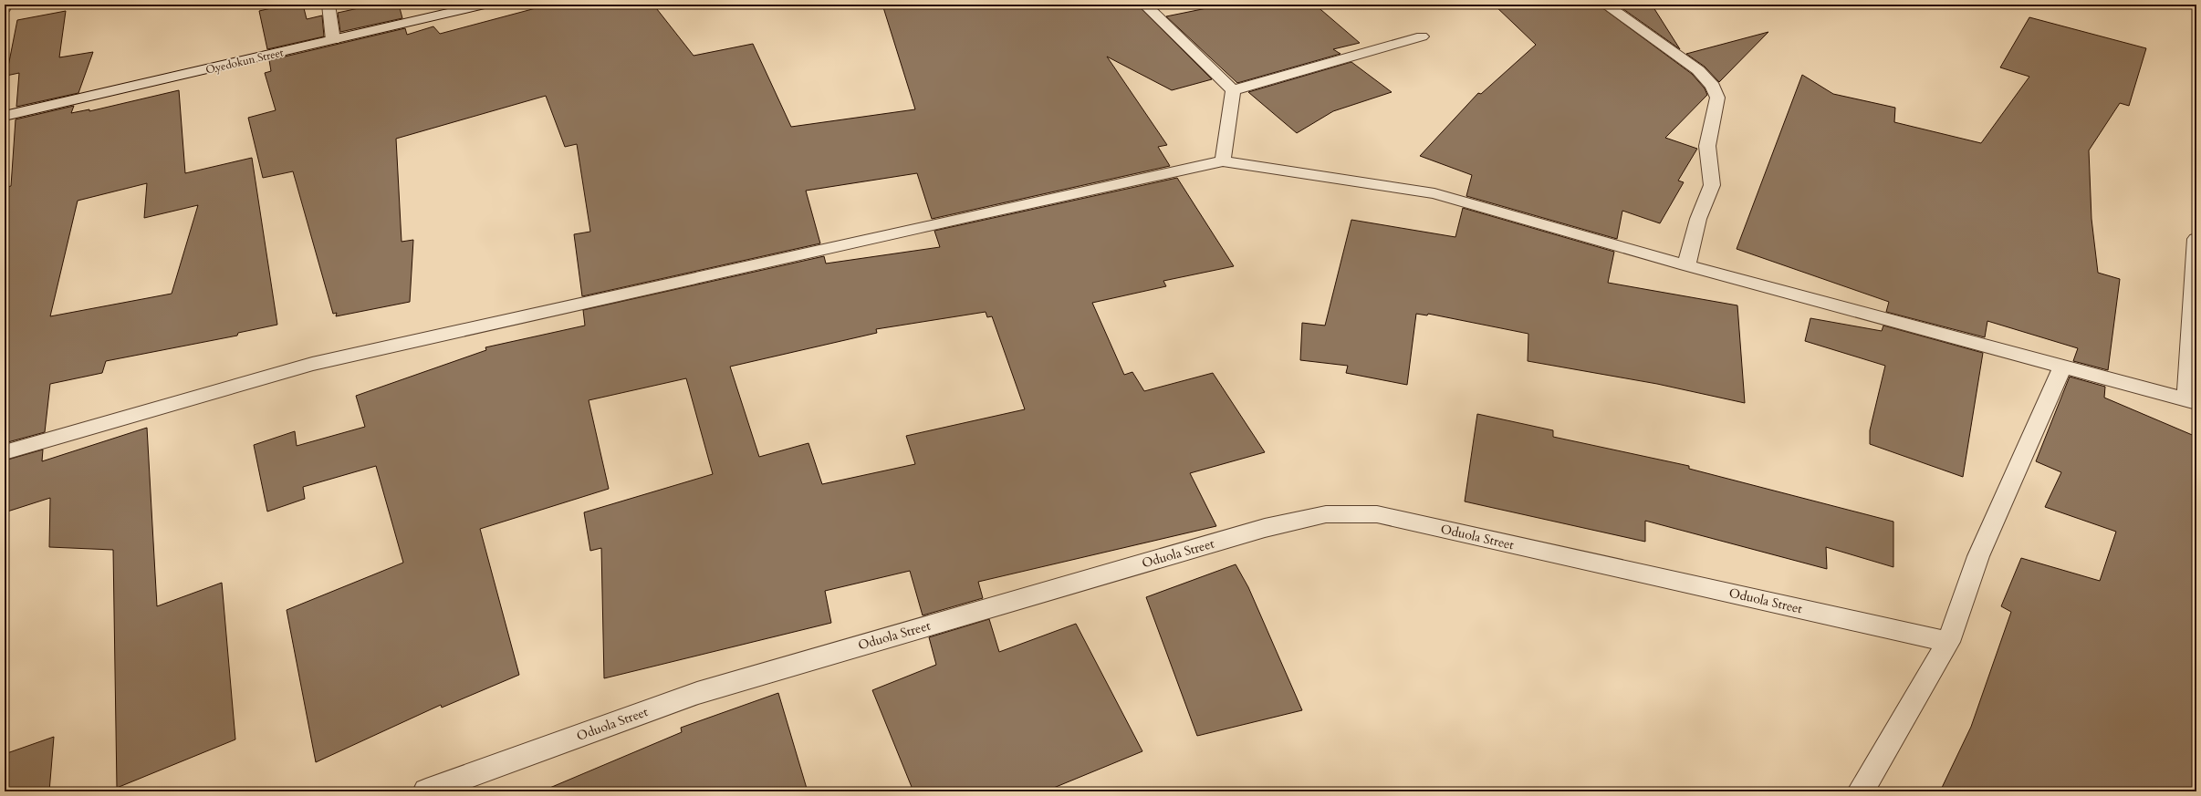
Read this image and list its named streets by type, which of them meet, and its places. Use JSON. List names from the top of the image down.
{
  "streets": {
    "street": ["Oyedokun Street", "Oduola Street"]
  }
}
